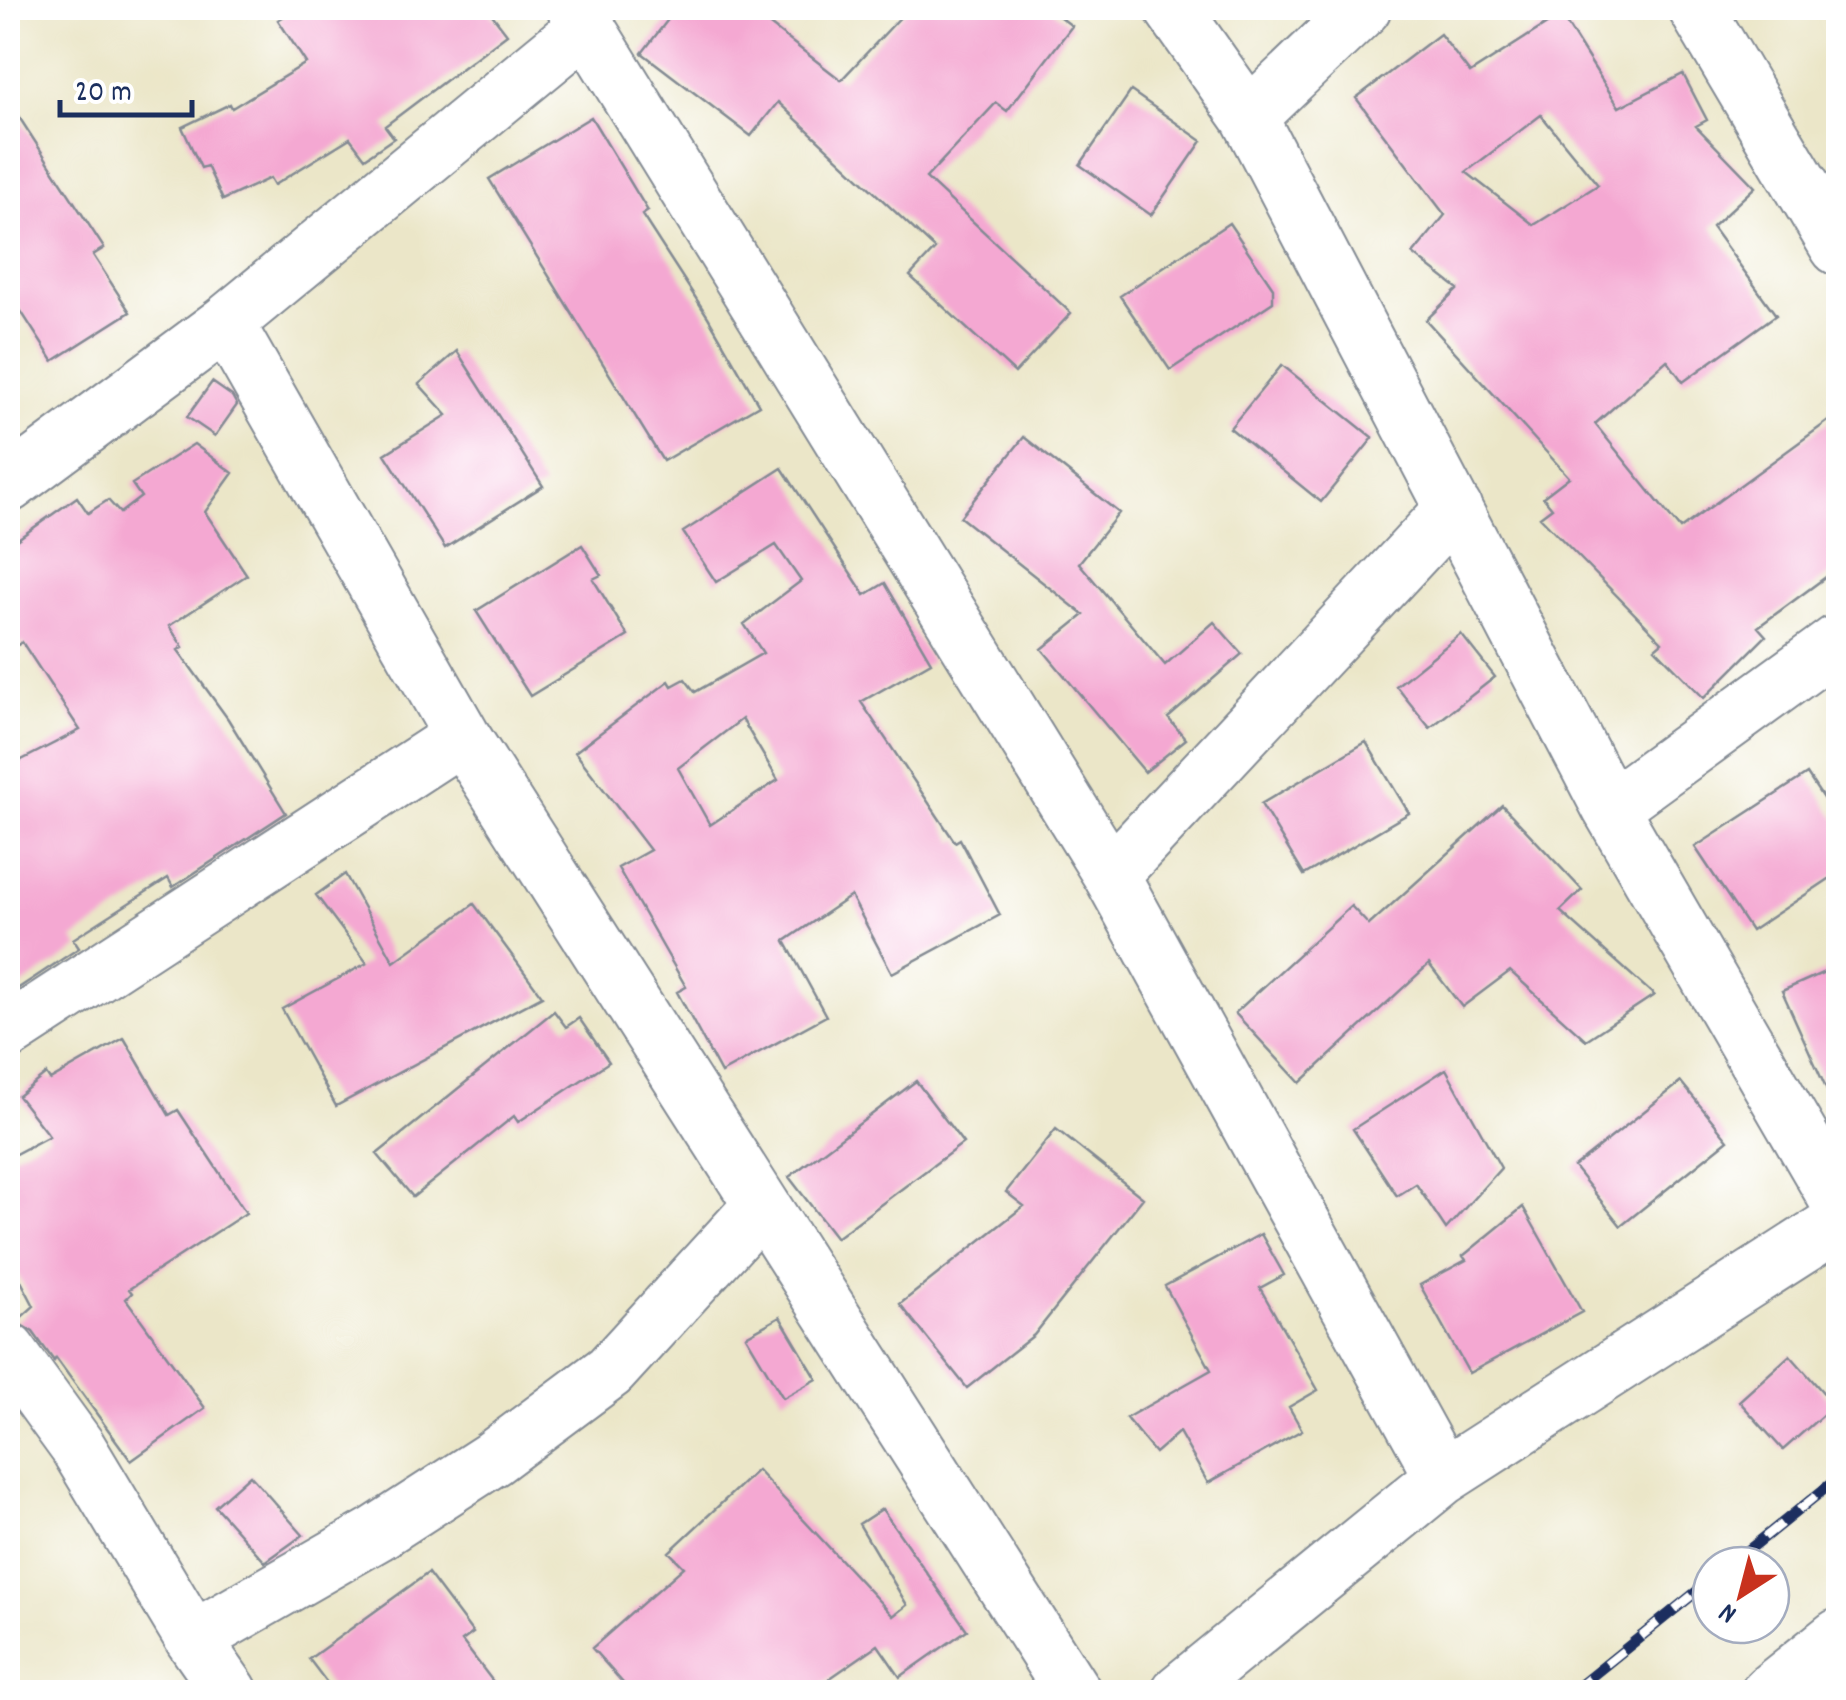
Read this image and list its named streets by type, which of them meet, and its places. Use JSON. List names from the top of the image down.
{
  "scale_bar": "20 m",
  "north": "bottom left"
}
